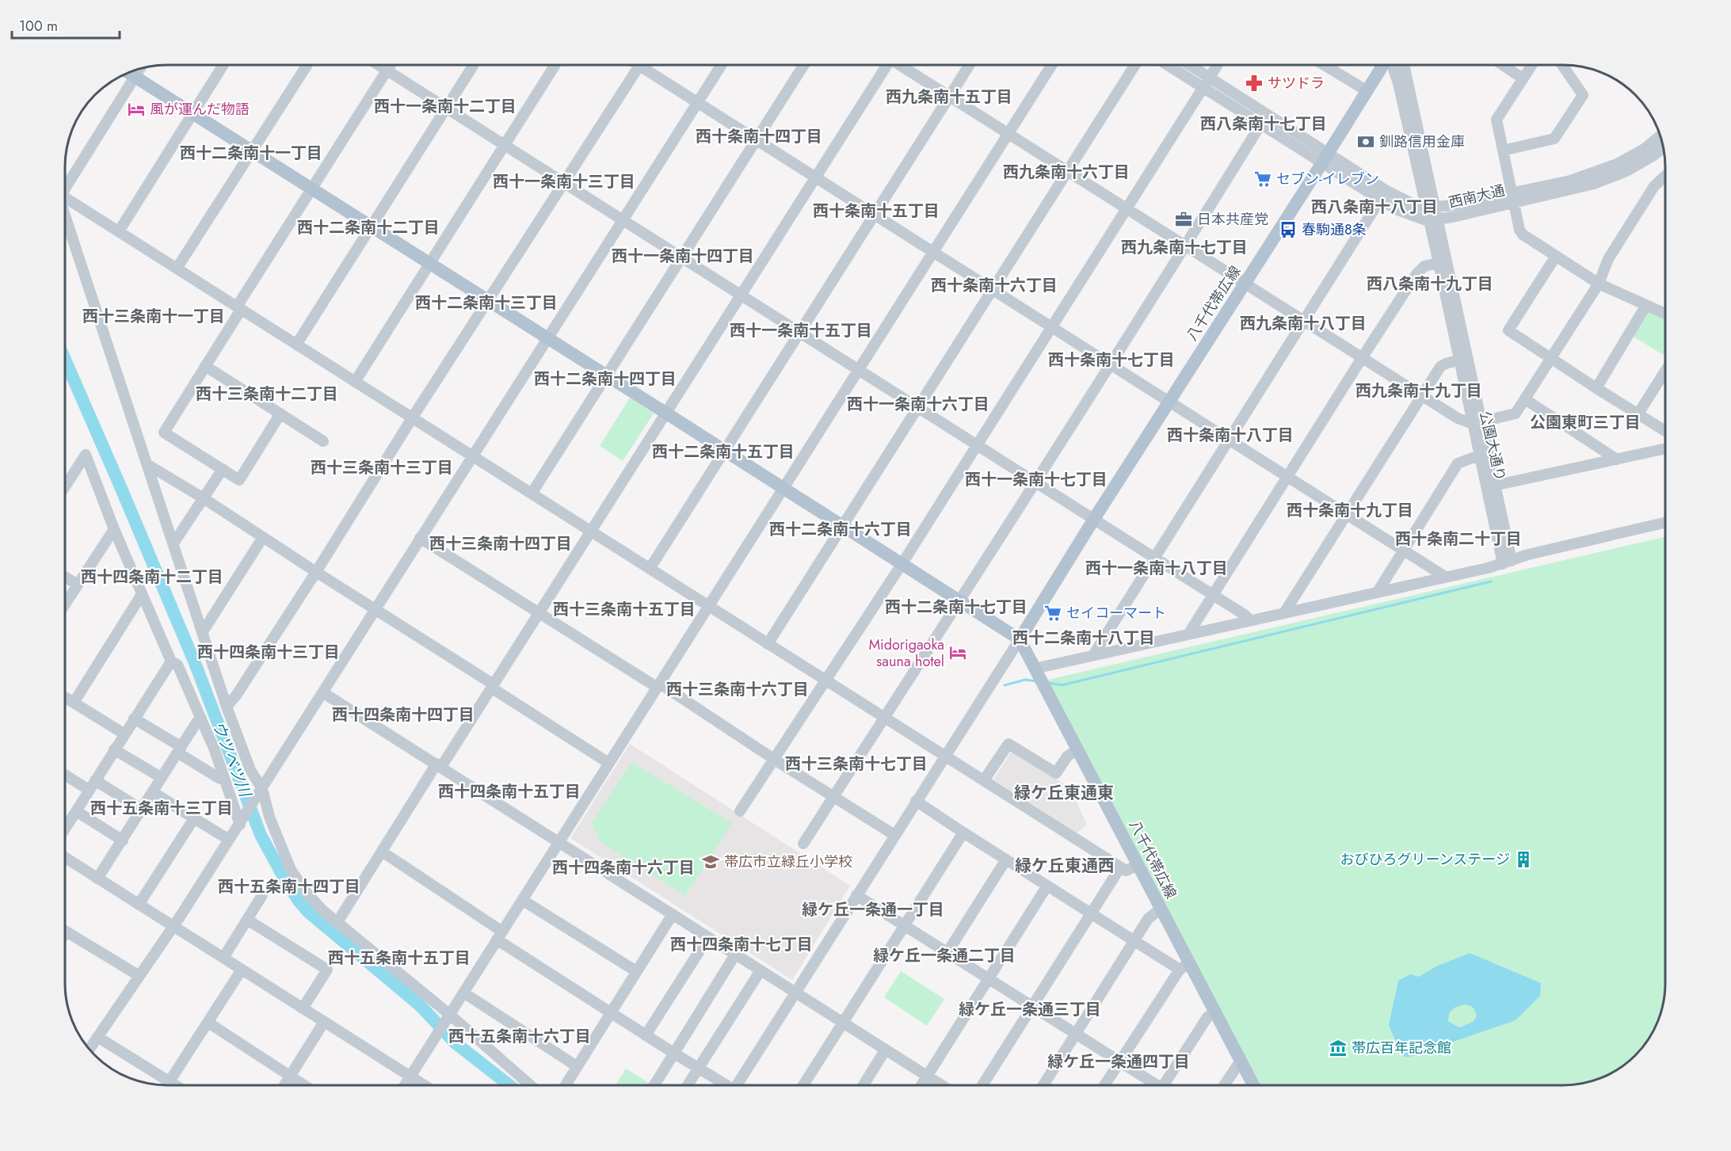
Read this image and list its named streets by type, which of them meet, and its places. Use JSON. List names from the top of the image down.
{
  "streets": {
    "main road": ["八千代帯広線"],
    "street": ["西南大通", "公園大通り"]
  },
  "crossings": [
    ["西南大通", "八千代帯広線"],
    ["西南大通", "公園大通り"]
  ],
  "districts": [
    "西九条南十五丁目",
    "西十一条南十二丁目",
    "西八条南十七丁目",
    "西十条南十四丁目",
    "西十二条南十一丁目",
    "西九条南十六丁目",
    "西十一条南十三丁目",
    "西八条南十八丁目",
    "西十条南十五丁目",
    "西十二条南十二丁目",
    "西九条南十七丁目",
    "西十一条南十四丁目",
    "西八条南十九丁目",
    "西十条南十六丁目",
    "西十二条南十三丁目",
    "西十三条南十一丁目",
    "西九条南十八丁目",
    "西十一条南十五丁目",
    "西十条南十七丁目",
    "西十二条南十四丁目",
    "西九条南十九丁目",
    "西十三条南十二丁目",
    "西十一条南十六丁目",
    "公園東町三丁目",
    "西十条南十八丁目",
    "西十二条南十五丁目",
    "西十三条南十三丁目",
    "西十一条南十七丁目",
    "西十条南十九丁目",
    "西十二条南十六丁目",
    "西十条南二十丁目",
    "西十三条南十四丁目",
    "西十一条南十八丁目",
    "西十四条南十二丁目",
    "西十二条南十七丁目",
    "西十三条南十五丁目",
    "西十二条南十八丁目",
    "西十四条南十三丁目",
    "西十三条南十六丁目",
    "西十四条南十四丁目",
    "西十三条南十七丁目",
    "西十四条南十五丁目",
    "緑ケ丘東通東",
    "西十五条南十三丁目",
    "緑ケ丘東通西",
    "西十四条南十六丁目",
    "西十五条南十四丁目",
    "緑ケ丘一条通一丁目",
    "西十四条南十七丁目",
    "緑ケ丘一条通二丁目",
    "西十五条南十五丁目",
    "緑ケ丘一条通三丁目",
    "西十五条南十六丁目",
    "緑ケ丘一条通四丁目"
  ],
  "water": ["ウツベツ川"],
  "places": {
    "pharmacy": ["サツドラ"],
    "hotel": ["風が運んだ物語", "Midorigaoka sauna hotel"],
    "bank": ["釧路信用金庫"],
    "supermarket": ["セブン-イレブン", "セイコーマート"],
    "office": ["日本共産党"],
    "bus stop": ["春駒通8条"],
    "building": ["おびひろグリーンステージ"],
    "school or university": ["帯広市立緑丘小学校"],
    "museum": ["帯広百年記念館"]
  },
  "scale_bar": "100 m"
}
